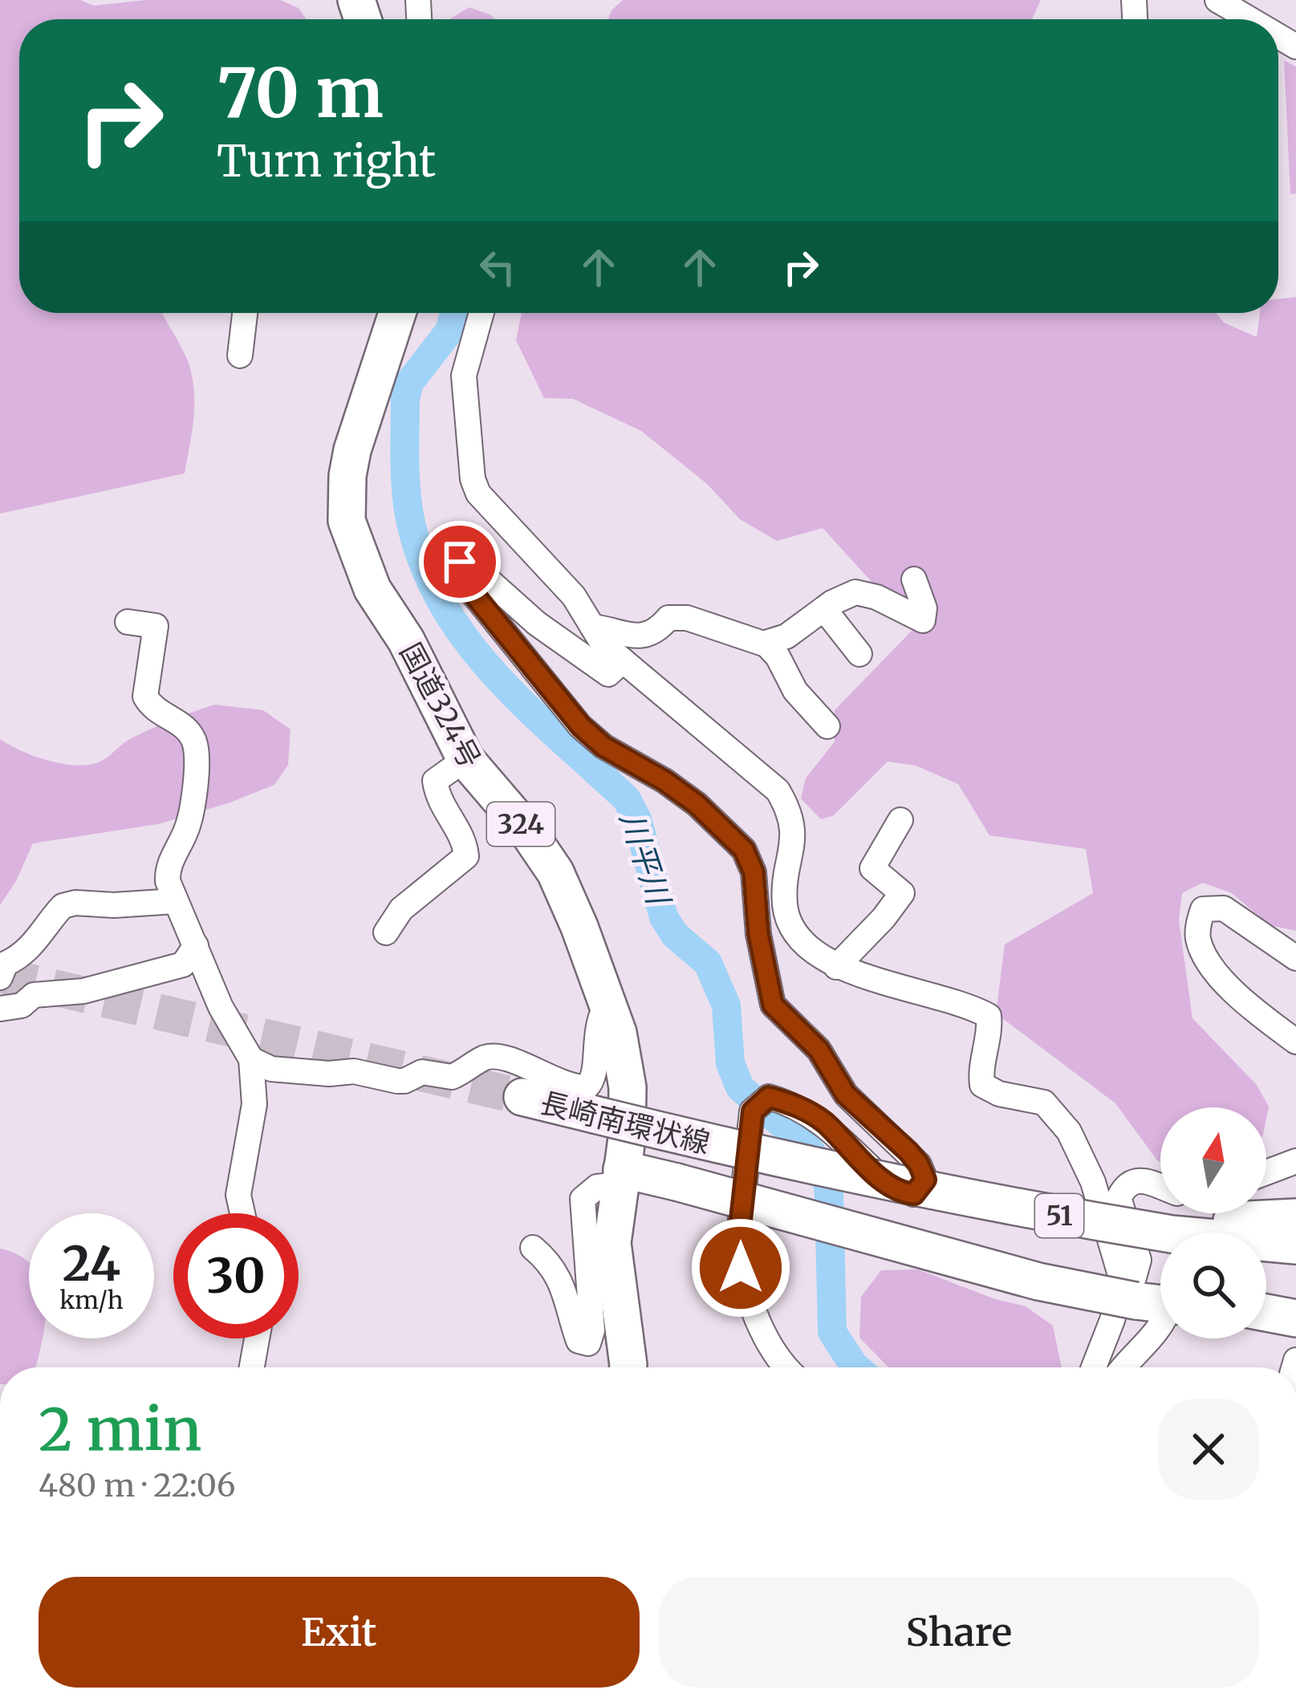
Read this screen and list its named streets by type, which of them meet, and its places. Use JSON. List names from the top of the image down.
{
  "streets": {
    "highway": [
      "国道324号",
      "324",
      "長崎南環状線",
      "51"
    ]
  },
  "crossings": [
    ["長崎南環状線", "51"]
  ],
  "water": ["川平川"],
  "north": "top",
  "page": {
    "turn": ["70 m", "Turn right"],
    "speed": "24 km/h",
    "limit": "30",
    "heading": ["2 min", "480 m · 22:06"],
    "buttons": ["Exit", "Share"]
  }
}
